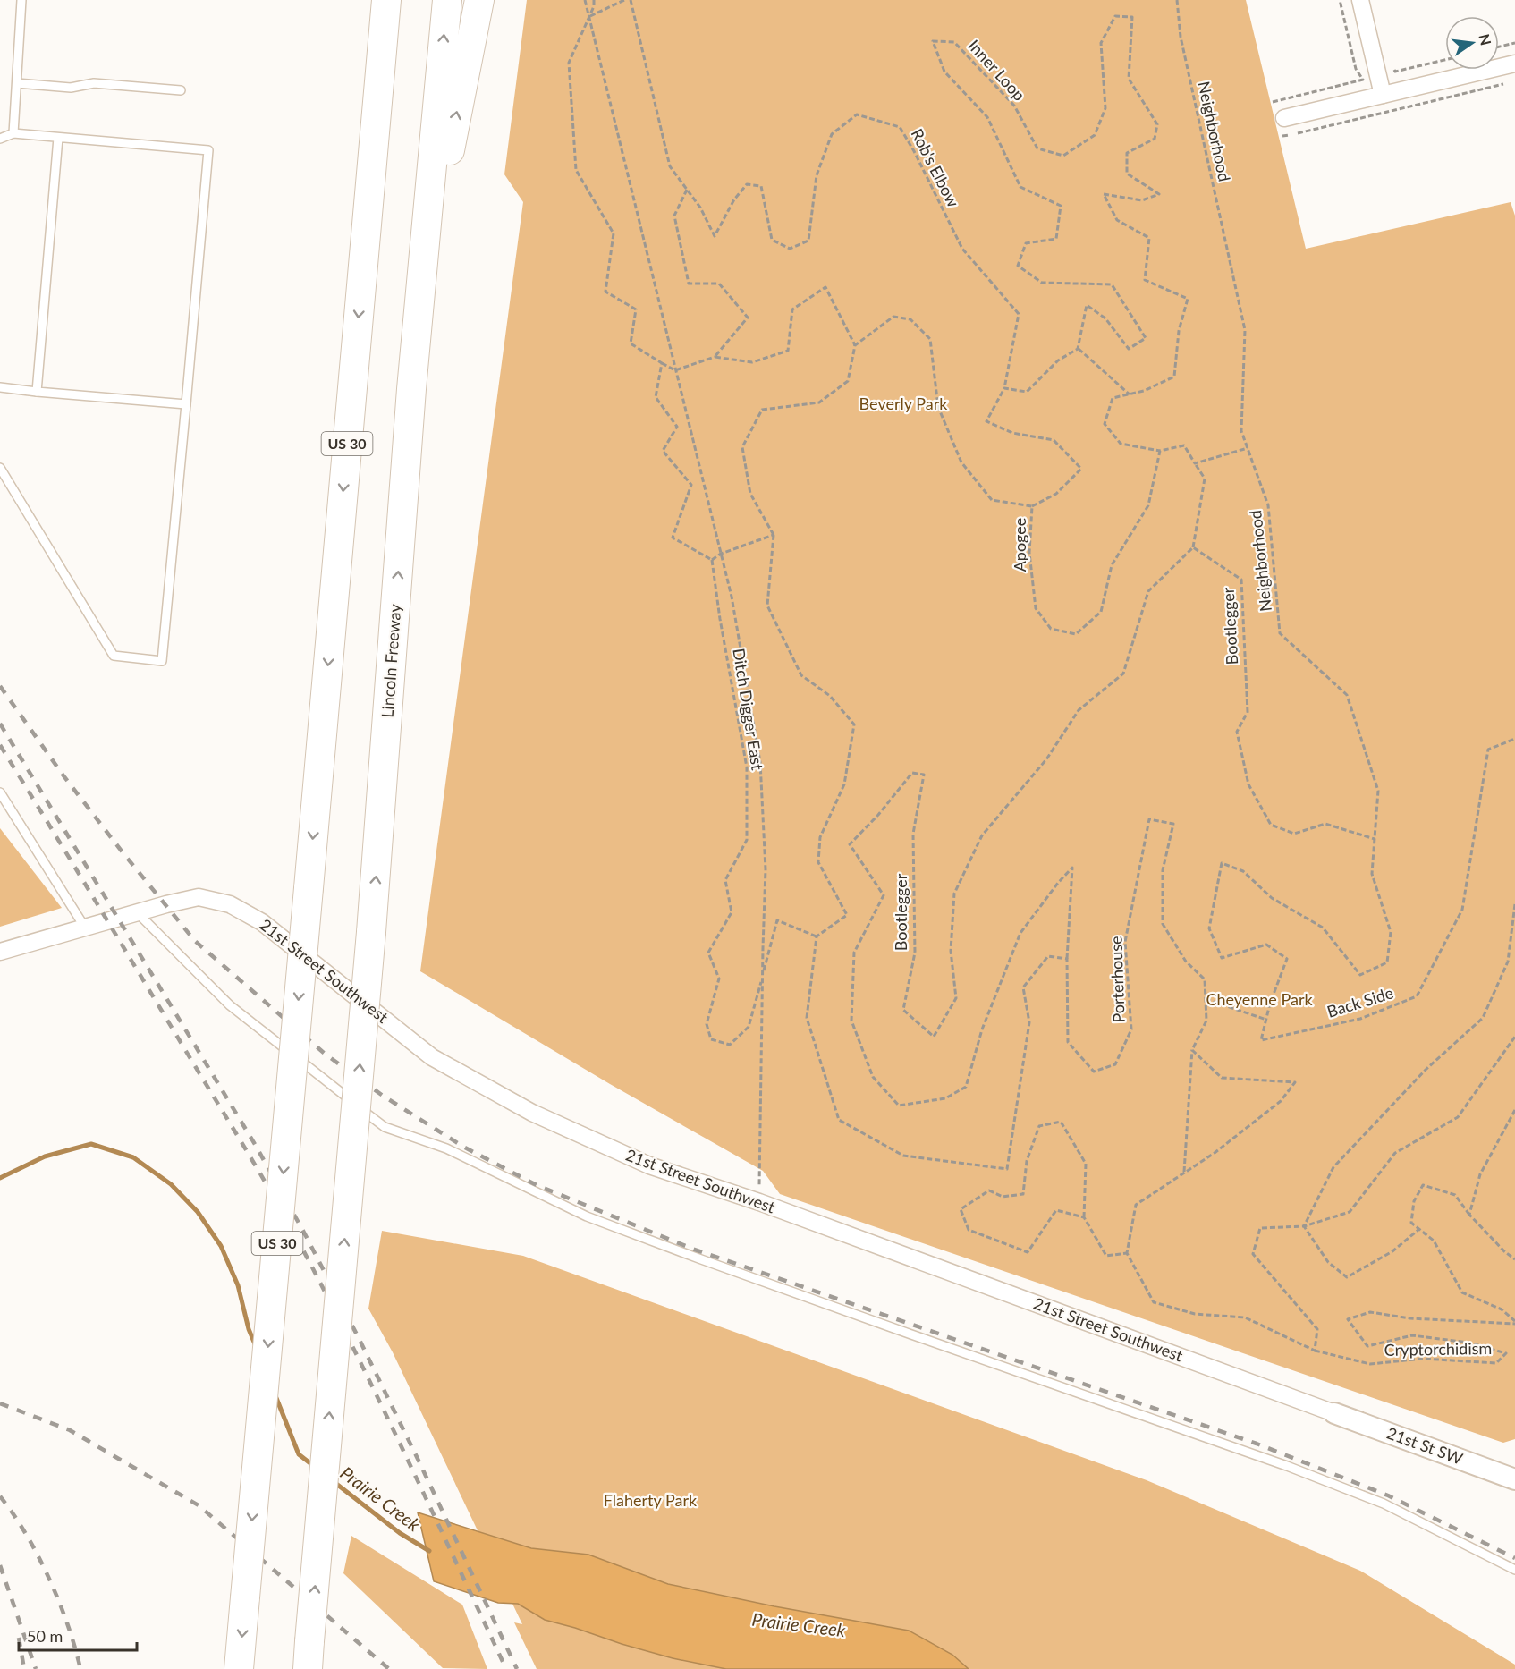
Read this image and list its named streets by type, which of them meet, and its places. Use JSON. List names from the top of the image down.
{
  "streets": {
    "highway": ["US 30", "Lincoln Freeway"],
    "street": ["21st Street Southwest", "21st St SW"],
    "path": [
      "Inner Loop",
      "Neighborhood",
      "Rob's Elbow",
      "Apogee",
      "Bootlegger",
      "Ditch Digger East",
      "Porterhouse",
      "Back Side",
      "Cryptorchidism"
    ]
  },
  "crossings": [
    ["Inner Loop", "Apogee"],
    ["Neighborhood", "Bootlegger"],
    ["Neighborhood", "Back Side"],
    ["Bootlegger", "Porterhouse"],
    ["Bootlegger", "Back Side"],
    ["21st Street Southwest", "21st St SW"]
  ],
  "water": ["Prairie Creek"],
  "parks": ["Beverly Park", "Cheyenne Park", "Flaherty Park"],
  "scale_bar": "50 m",
  "north": "right"
}
